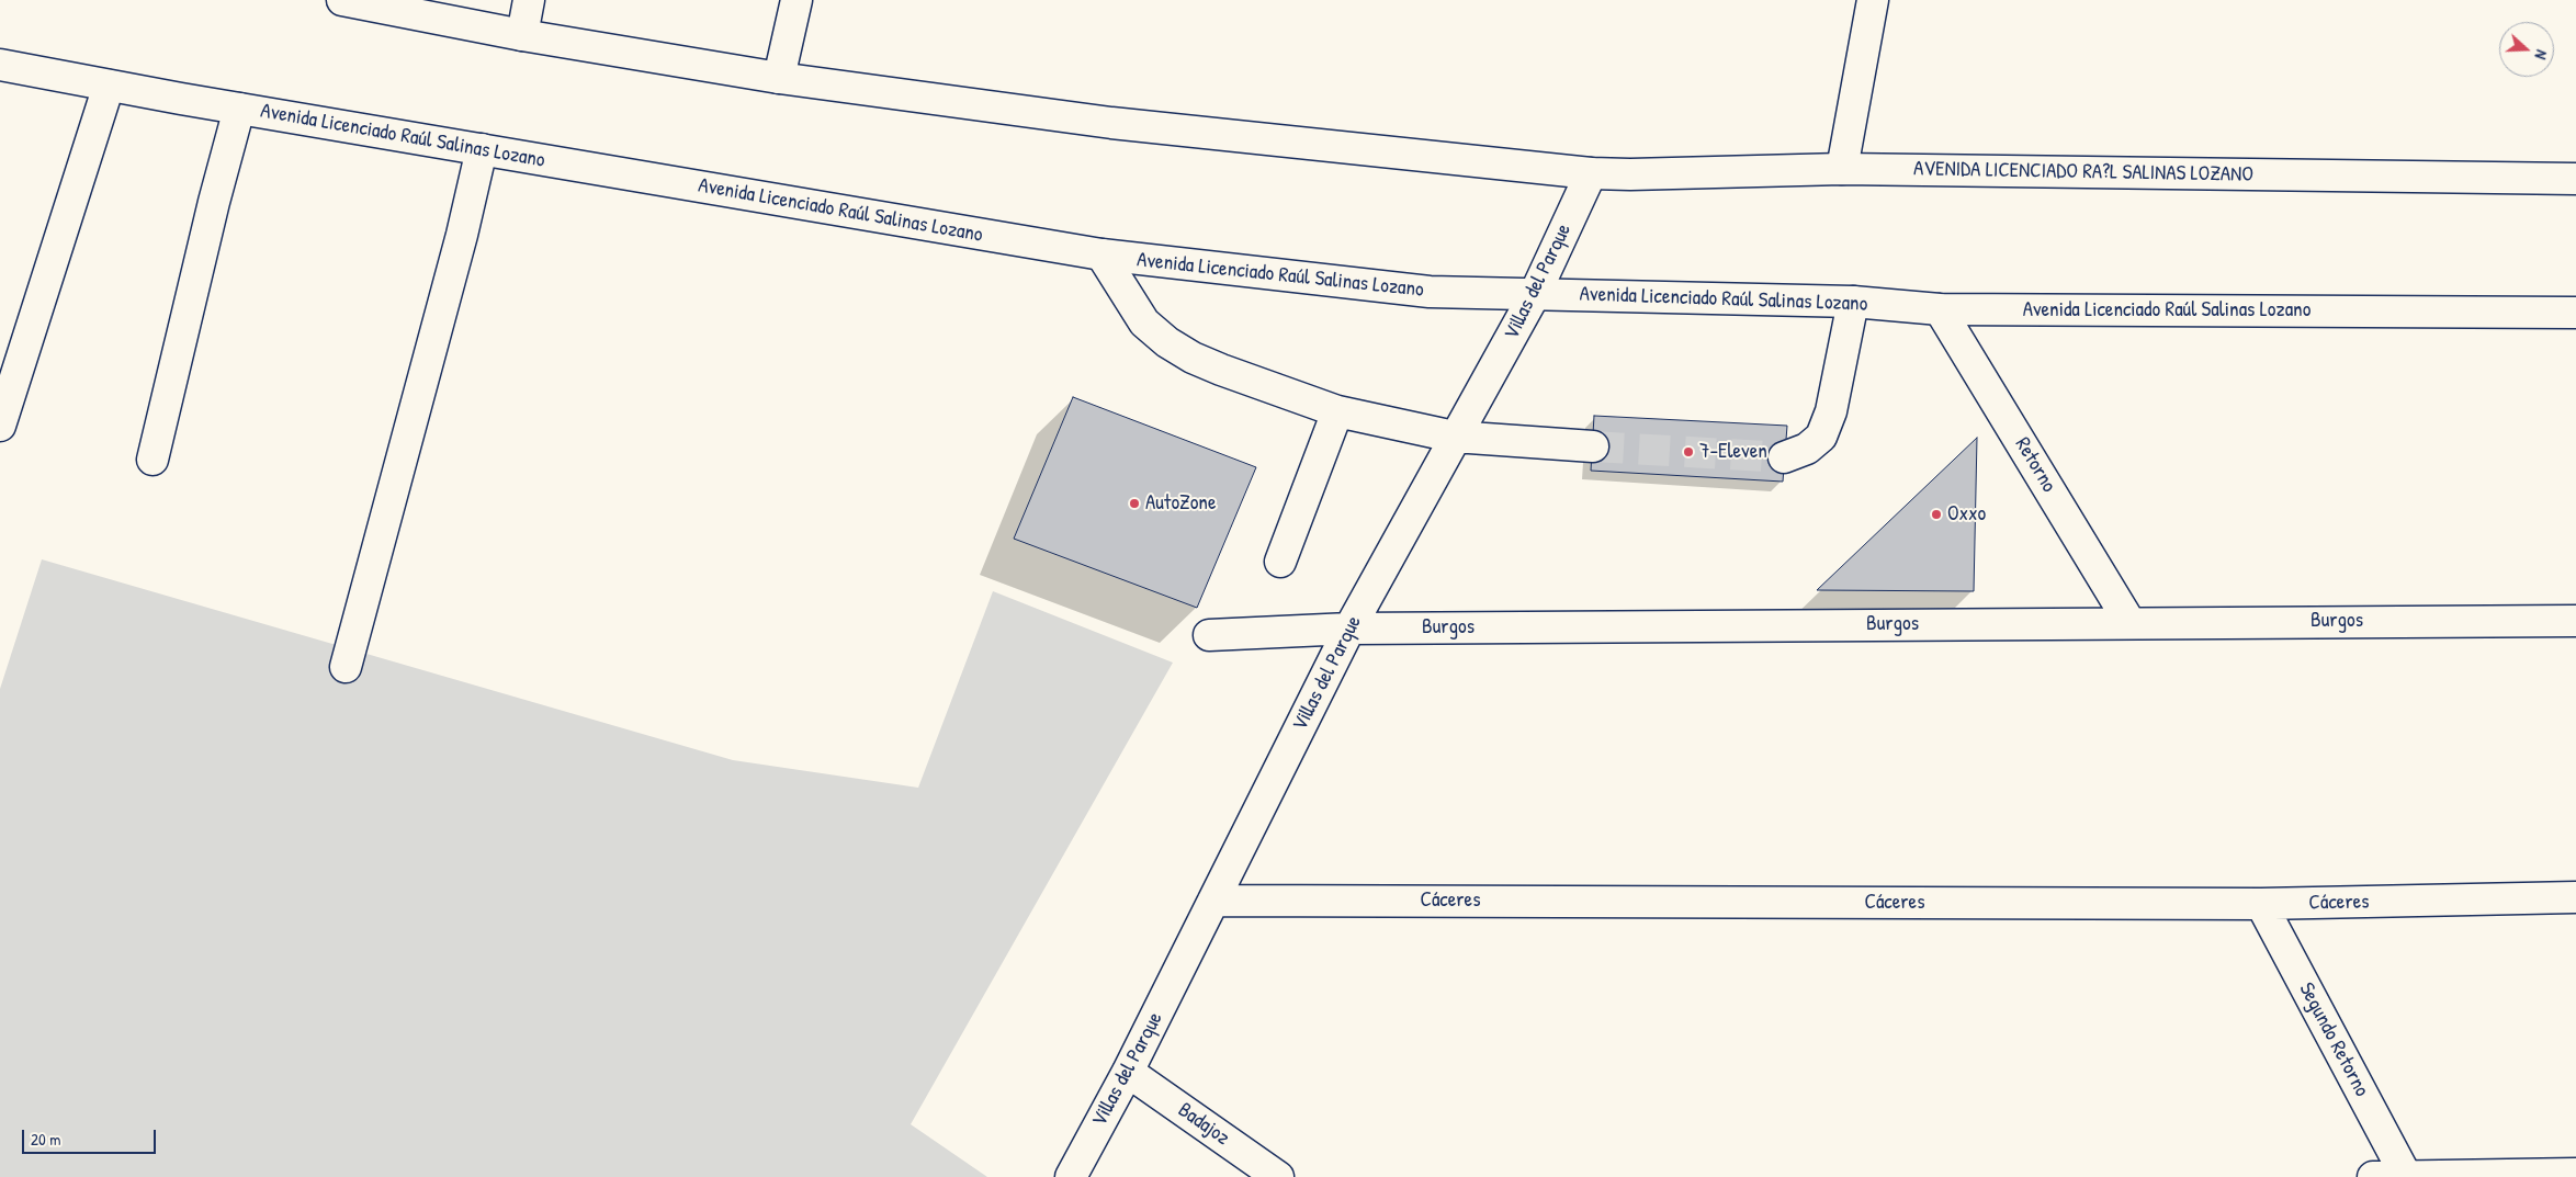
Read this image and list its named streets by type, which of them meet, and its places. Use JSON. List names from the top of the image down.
{
  "streets": {
    "street": [
      "Avenida Licenciado Raúl Salinas Lozano",
      "AVENIDA LICENCIADO RA?L SALINAS LOZANO",
      "Villas del Parque",
      "Retorno",
      "Burgos",
      "Cáceres",
      "Segundo Retorno",
      "Badajoz"
    ]
  },
  "crossings": [
    ["Avenida Licenciado Raúl Salinas Lozano", "Villas del Parque"],
    ["Avenida Licenciado Raúl Salinas Lozano", "Retorno"],
    ["AVENIDA LICENCIADO RA?L SALINAS LOZANO", "Villas del Parque"],
    ["Villas del Parque", "Burgos"],
    ["Villas del Parque", "Cáceres"],
    ["Villas del Parque", "Badajoz"],
    ["Retorno", "Burgos"],
    ["Cáceres", "Segundo Retorno"]
  ],
  "places": ["7-Eleven", "AutoZone", "Oxxo"],
  "scale_bar": "20 m",
  "north": "right"
}
